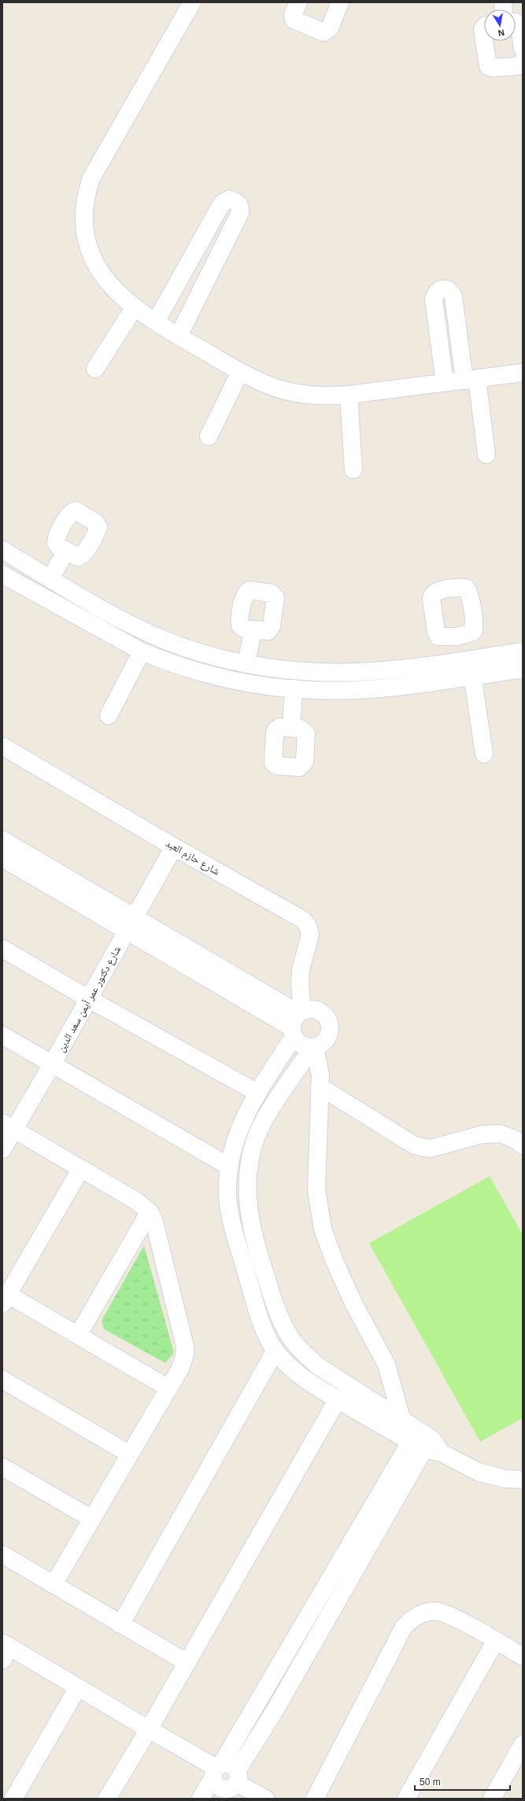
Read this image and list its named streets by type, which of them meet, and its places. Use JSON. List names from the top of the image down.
{
  "streets": {
    "street": ["شارع حازم العبد", "شارع دكتور عمر أيمن سعد الدين"]
  },
  "crossings": [
    ["شارع حازم العبد", "شارع دكتور عمر أيمن سعد الدين"]
  ],
  "scale_bar": "50 m",
  "north": "bottom"
}
